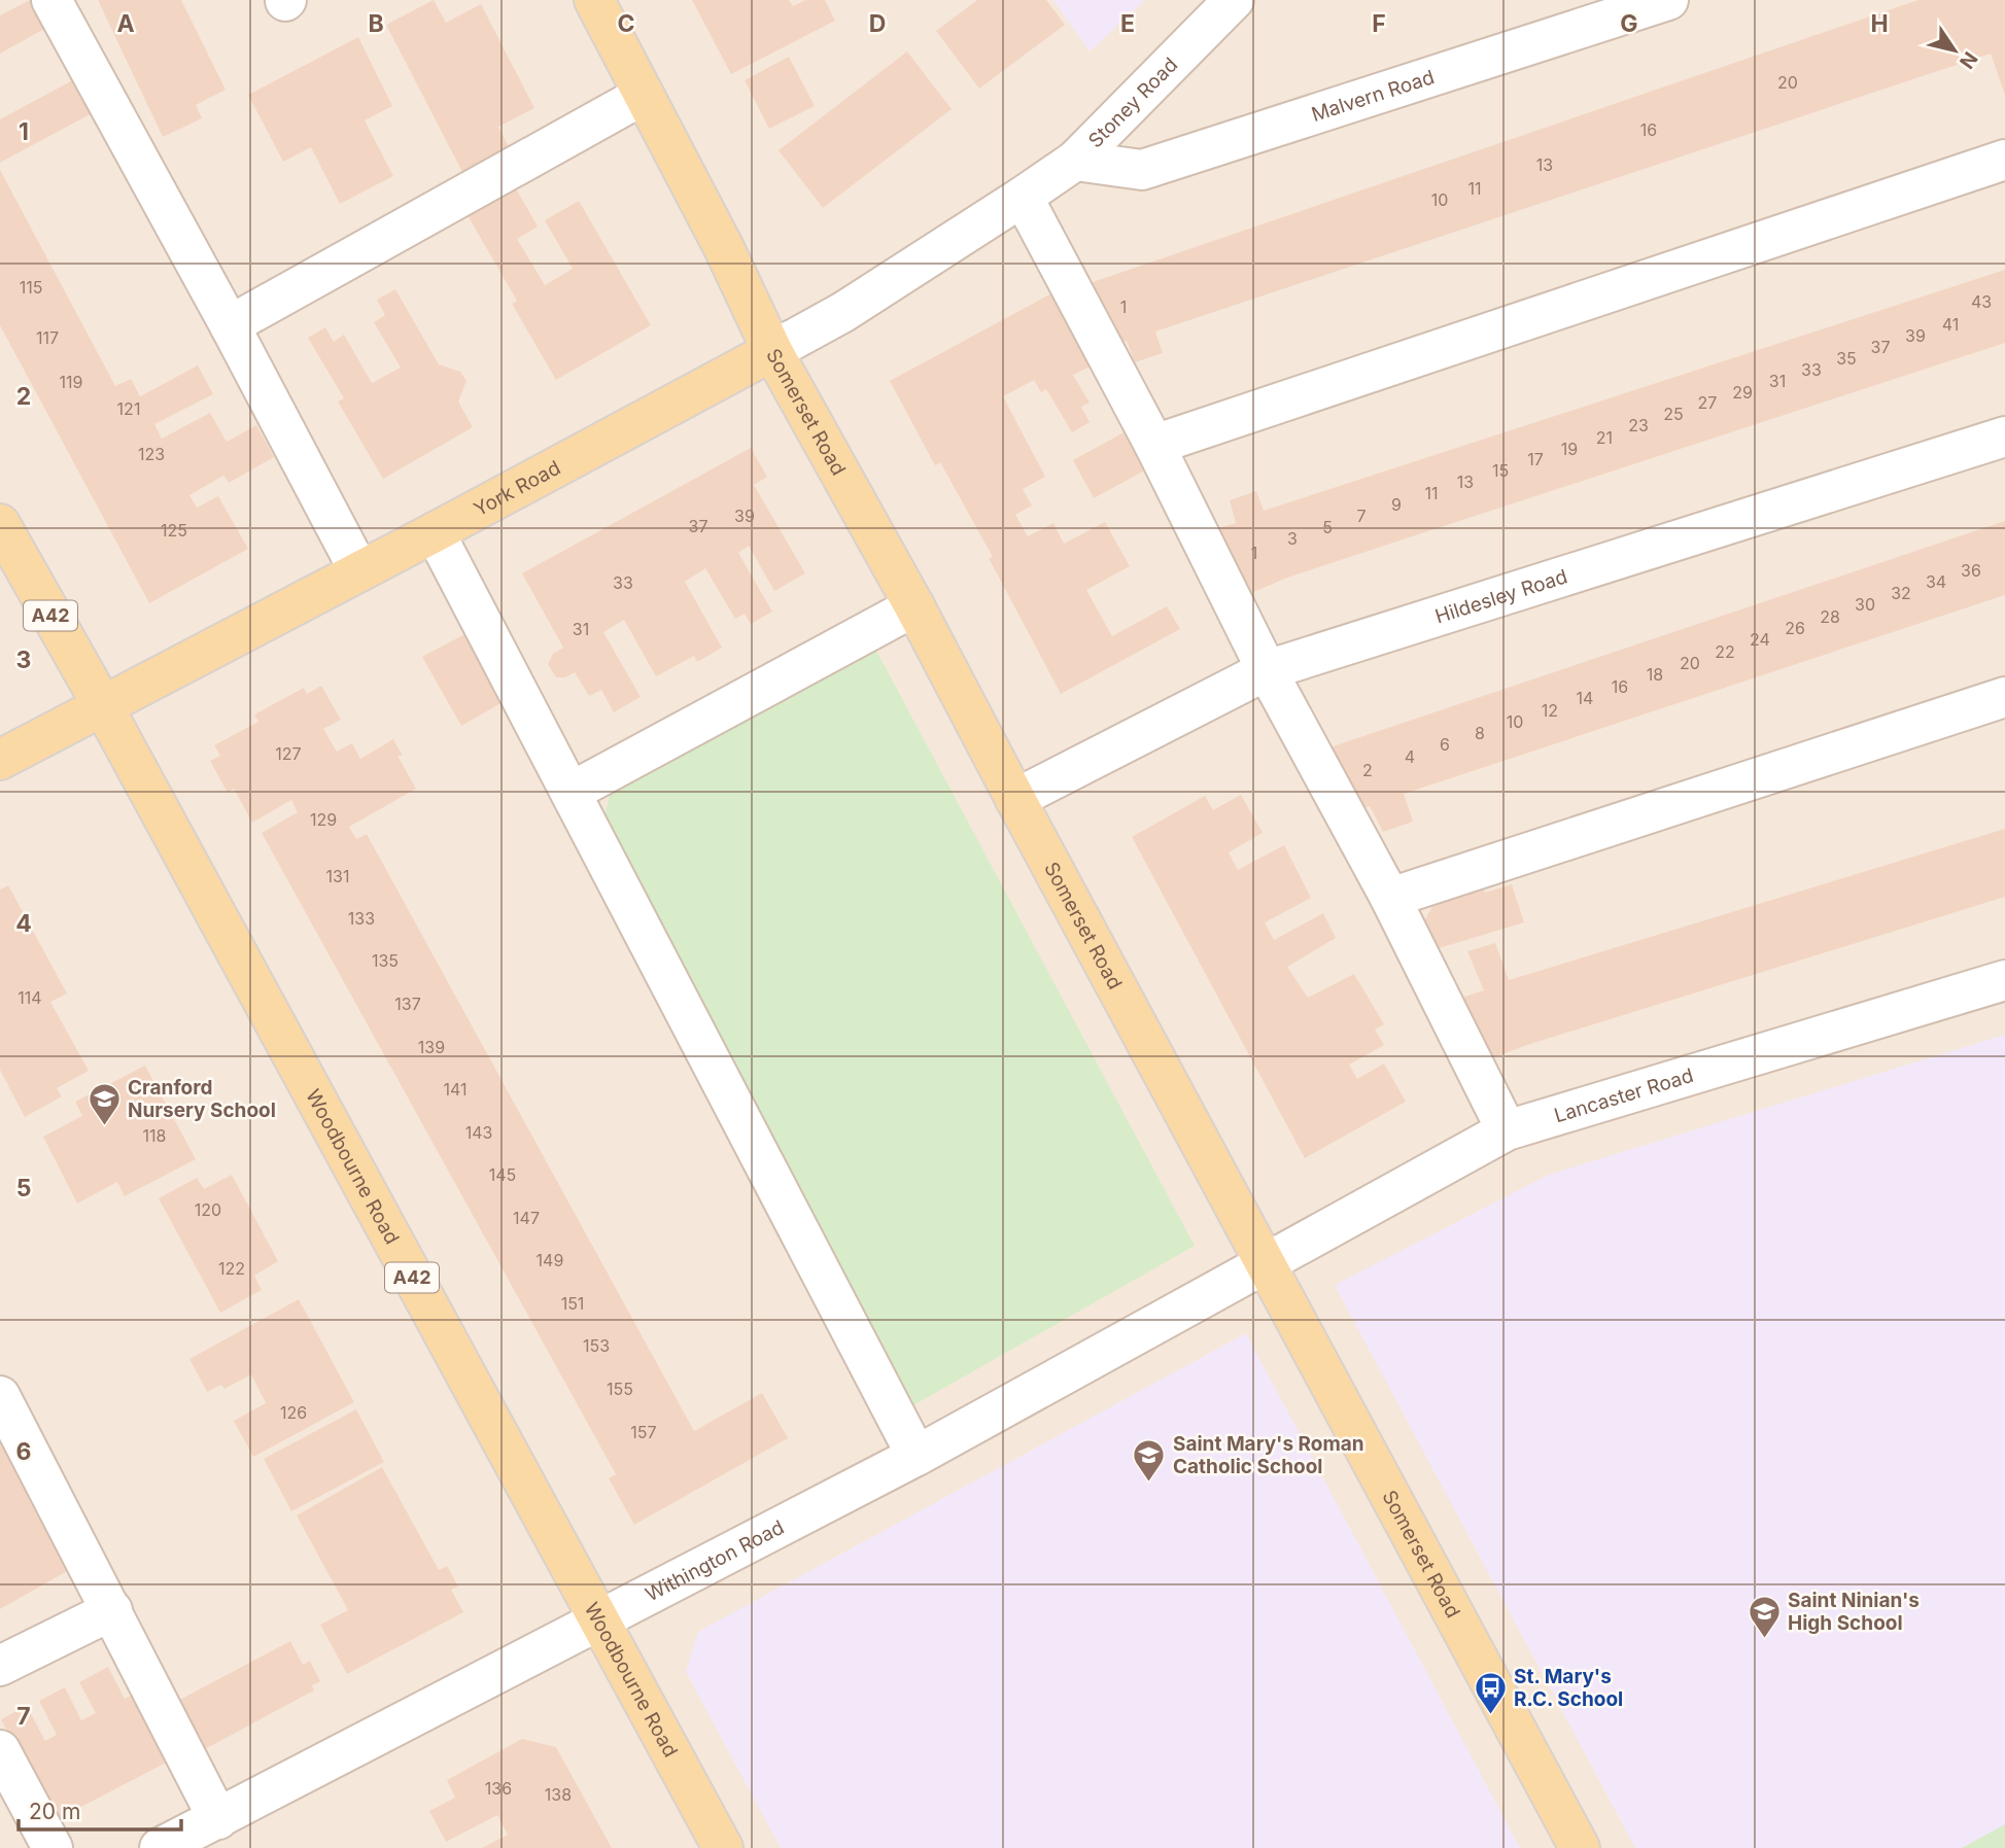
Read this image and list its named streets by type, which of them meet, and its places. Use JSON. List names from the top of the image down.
{
  "streets": {
    "main road": [
      "Somerset Road",
      "York Road",
      "A42",
      "Woodbourne Road"
    ],
    "street": [
      "Malvern Road",
      "Stoney Road",
      "Hildesley Road",
      "Lancaster Road",
      "Withington Road"
    ]
  },
  "crossings": [
    ["Malvern Road", "Stoney Road"],
    ["Stoney Road", "York Road"],
    ["Somerset Road", "York Road"],
    ["Somerset Road", "Hildesley Road"],
    ["Somerset Road", "Lancaster Road"],
    ["Somerset Road", "Withington Road"],
    ["York Road", "Woodbourne Road"],
    ["Lancaster Road", "Withington Road"],
    ["Woodbourne Road", "Withington Road"]
  ],
  "places": {
    "school or university": ["Cranford Nursery School", "Saint Mary's Roman Catholic School", "Saint Ninian's High School"],
    "bus stop": ["St. Mary's R.C. School"]
  },
  "house_numbers": [
    "20",
    "16",
    "13",
    "11",
    "10",
    "115",
    "43",
    "1",
    "41",
    "39",
    "117",
    "37",
    "35",
    "33",
    "31",
    "119",
    "29",
    "27",
    "121",
    "25",
    "23",
    "21",
    "19",
    "123",
    "17",
    "15",
    "13",
    "11",
    "9",
    "39",
    "7",
    "37",
    "5",
    "125",
    "3",
    "1",
    "36",
    "34",
    "33",
    "32",
    "30",
    "28",
    "26",
    "31",
    "24",
    "22",
    "20",
    "18",
    "16",
    "14",
    "12",
    "10",
    "8",
    "6",
    "127",
    "4",
    "2",
    "129",
    "131",
    "133",
    "135",
    "114",
    "137",
    "139",
    "141",
    "143",
    "118",
    "145",
    "120",
    "147",
    "149",
    "122",
    "151",
    "153",
    "155",
    "126",
    "157",
    "136",
    "138"
  ],
  "scale_bar": "20 m",
  "north": "bottom right",
  "grid": {
    "columns": [
      "A",
      "B",
      "C",
      "D",
      "E",
      "F",
      "G",
      "H"
    ],
    "rows": [
      "1",
      "2",
      "3",
      "4",
      "5",
      "6",
      "7"
    ]
  }
}
